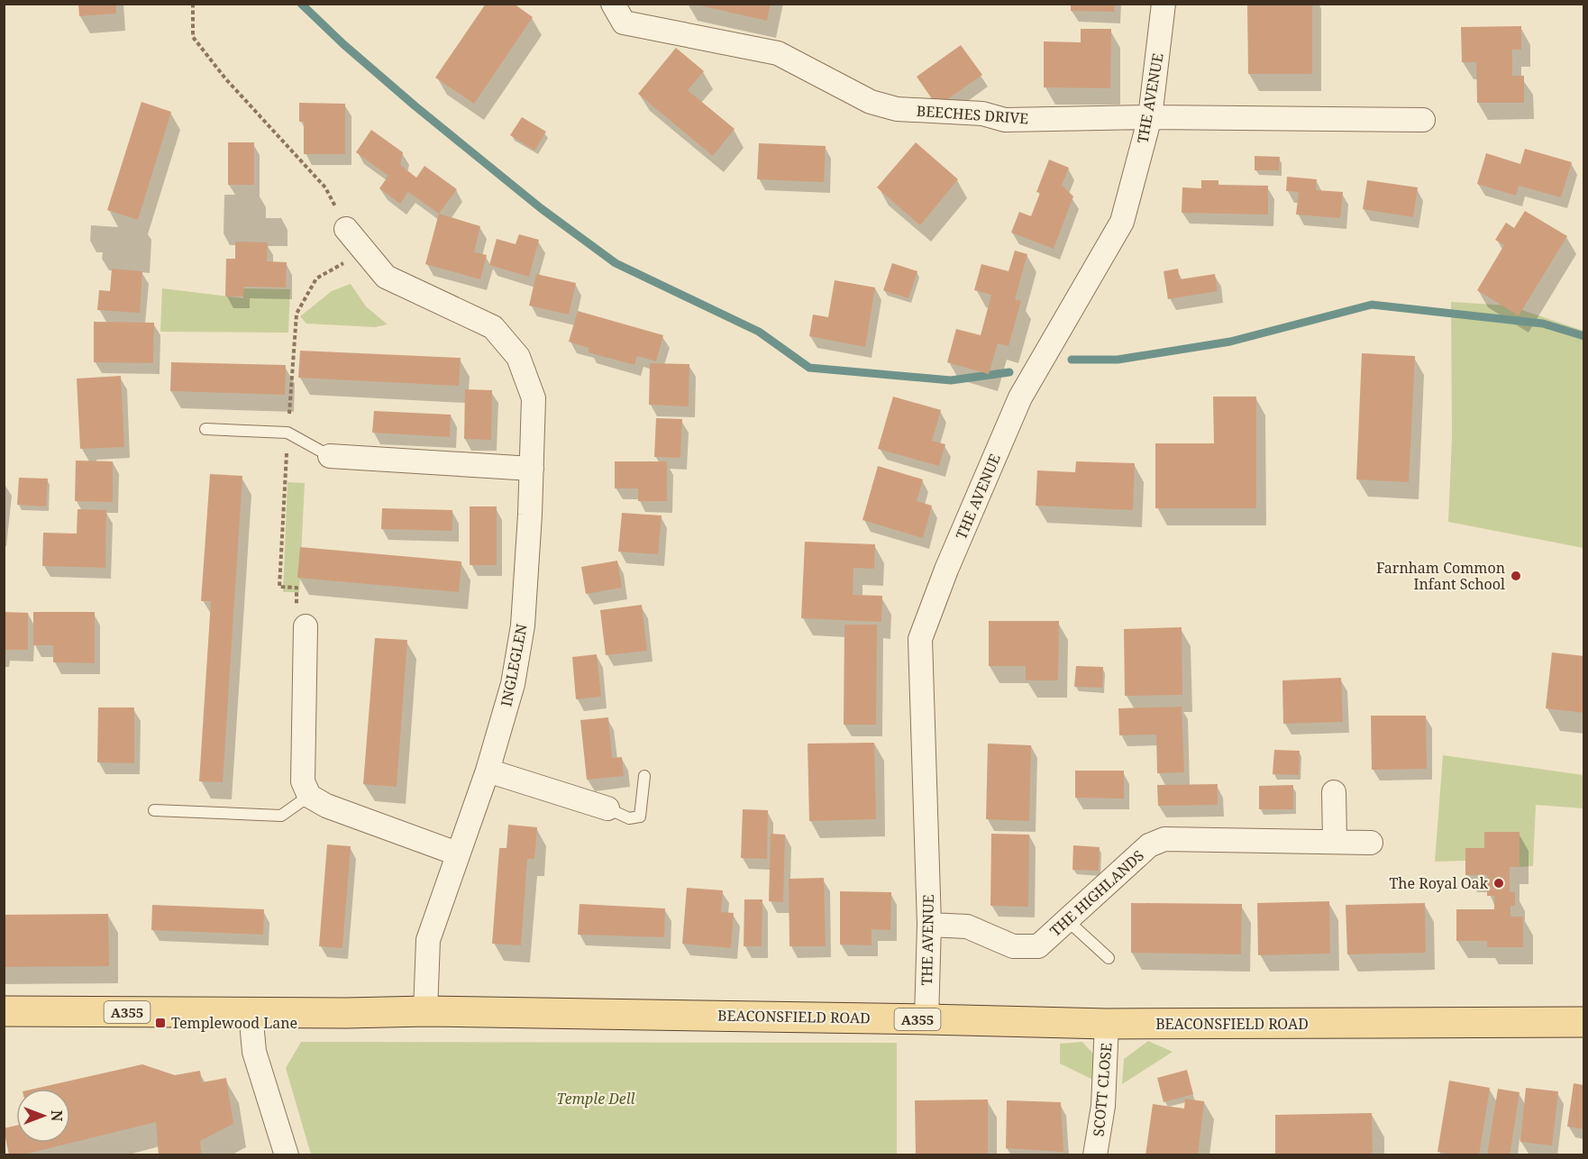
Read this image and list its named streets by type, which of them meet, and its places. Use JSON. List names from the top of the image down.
{
  "streets": {
    "main road": ["A355", "BEACONSFIELD ROAD"],
    "street": [
      "THE AVENUE",
      "BEECHES DRIVE",
      "INGLEGLEN",
      "THE HIGHLANDS",
      "SCOTT CLOSE"
    ]
  },
  "crossings": [
    ["THE AVENUE", "BEECHES DRIVE"],
    ["THE AVENUE", "THE HIGHLANDS"],
    ["THE AVENUE", "BEACONSFIELD ROAD"],
    ["INGLEGLEN", "BEACONSFIELD ROAD"],
    ["BEACONSFIELD ROAD", "SCOTT CLOSE"]
  ],
  "parks": ["Temple Dell"],
  "places": {
    "other": ["Farnham Common Infant School", "The Royal Oak"],
    "transit": ["Templewood Lane"]
  },
  "north": "right"
}
